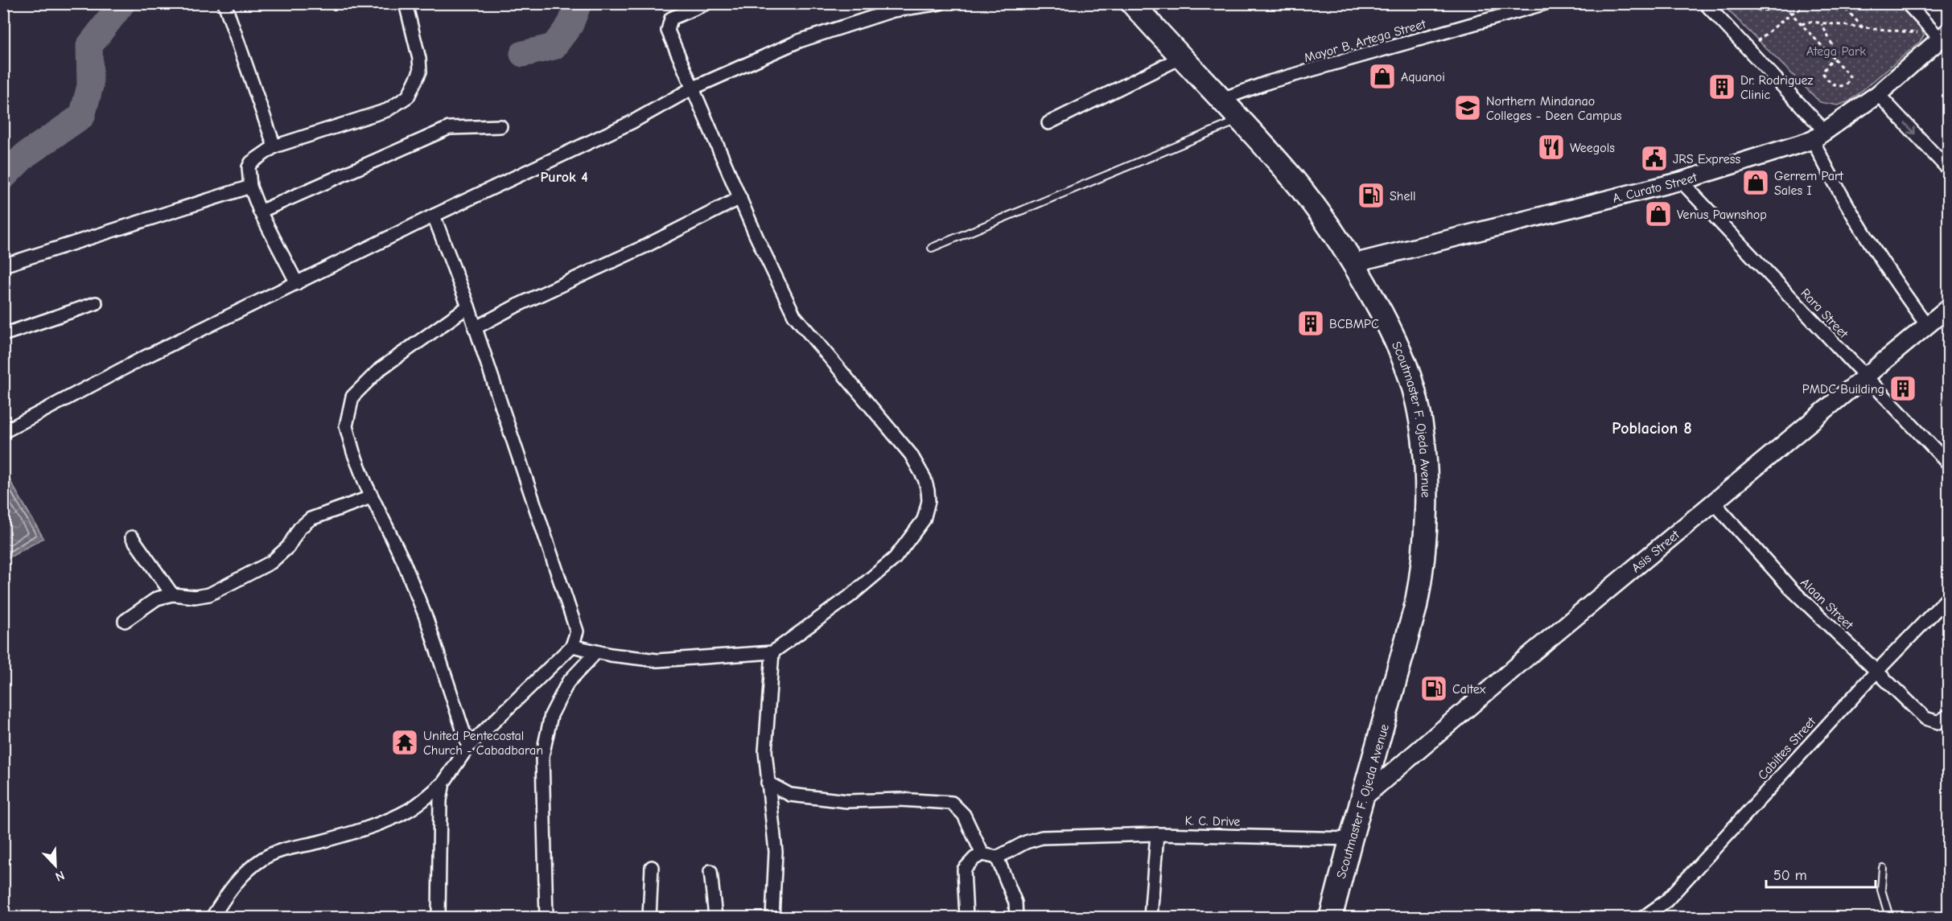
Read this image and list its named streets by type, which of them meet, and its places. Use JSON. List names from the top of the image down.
{
  "streets": {
    "highway": ["Scoutmaster F. Ojeda Avenue"],
    "main road": ["A. Curato Street", "Asis Street"],
    "street": [
      "Mayor B. Artega Street",
      "Rara Street",
      "Alaan Street",
      "Cabiltes Street",
      "K. C. Drive"
    ]
  },
  "crossings": [
    ["Mayor B. Artega Street", "Scoutmaster F. Ojeda Avenue"],
    ["A. Curato Street", "Rara Street"],
    ["A. Curato Street", "Scoutmaster F. Ojeda Avenue"],
    ["Rara Street", "Asis Street"],
    ["Scoutmaster F. Ojeda Avenue", "Asis Street"],
    ["Scoutmaster F. Ojeda Avenue", "K. C. Drive"],
    ["Asis Street", "Alaan Street"],
    ["Alaan Street", "Cabiltes Street"]
  ],
  "districts": ["Purok 4", "Poblacion 8"],
  "parks": ["Atega Park"],
  "places": {
    "shop": ["Aquanoi", "Gerrem Part Sales I", "Venus Pawnshop"],
    "building": ["Dr. Rodriguez Clinic", "BCBMPC", "PMDC Building"],
    "school or university": ["Northern Mindanao Colleges - Deen Campus"],
    "restaurant": ["Weegols"],
    "public building": ["JRS Express"],
    "fuel station": ["Shell", "Caltex"],
    "temple": ["United Pentecostal Church - Cabadbaran"]
  },
  "scale_bar": "50 m",
  "north": "bottom right"
}
